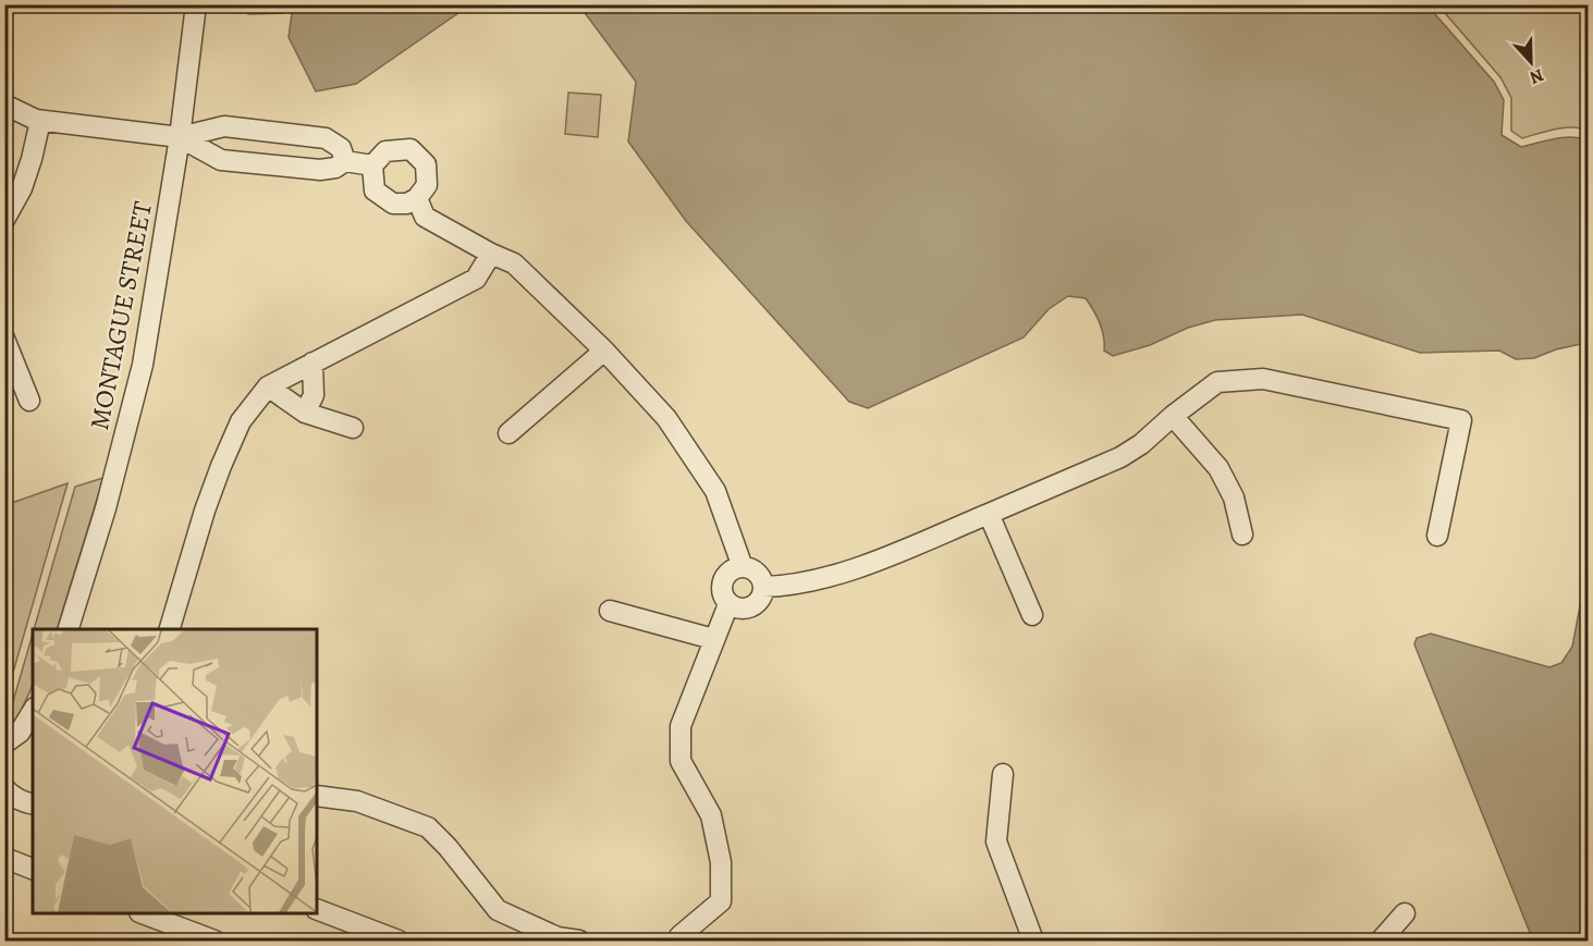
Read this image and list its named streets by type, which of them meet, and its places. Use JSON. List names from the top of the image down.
{
  "streets": {
    "street": ["MONTAGUE STREET"]
  },
  "north": "bottom"
}
